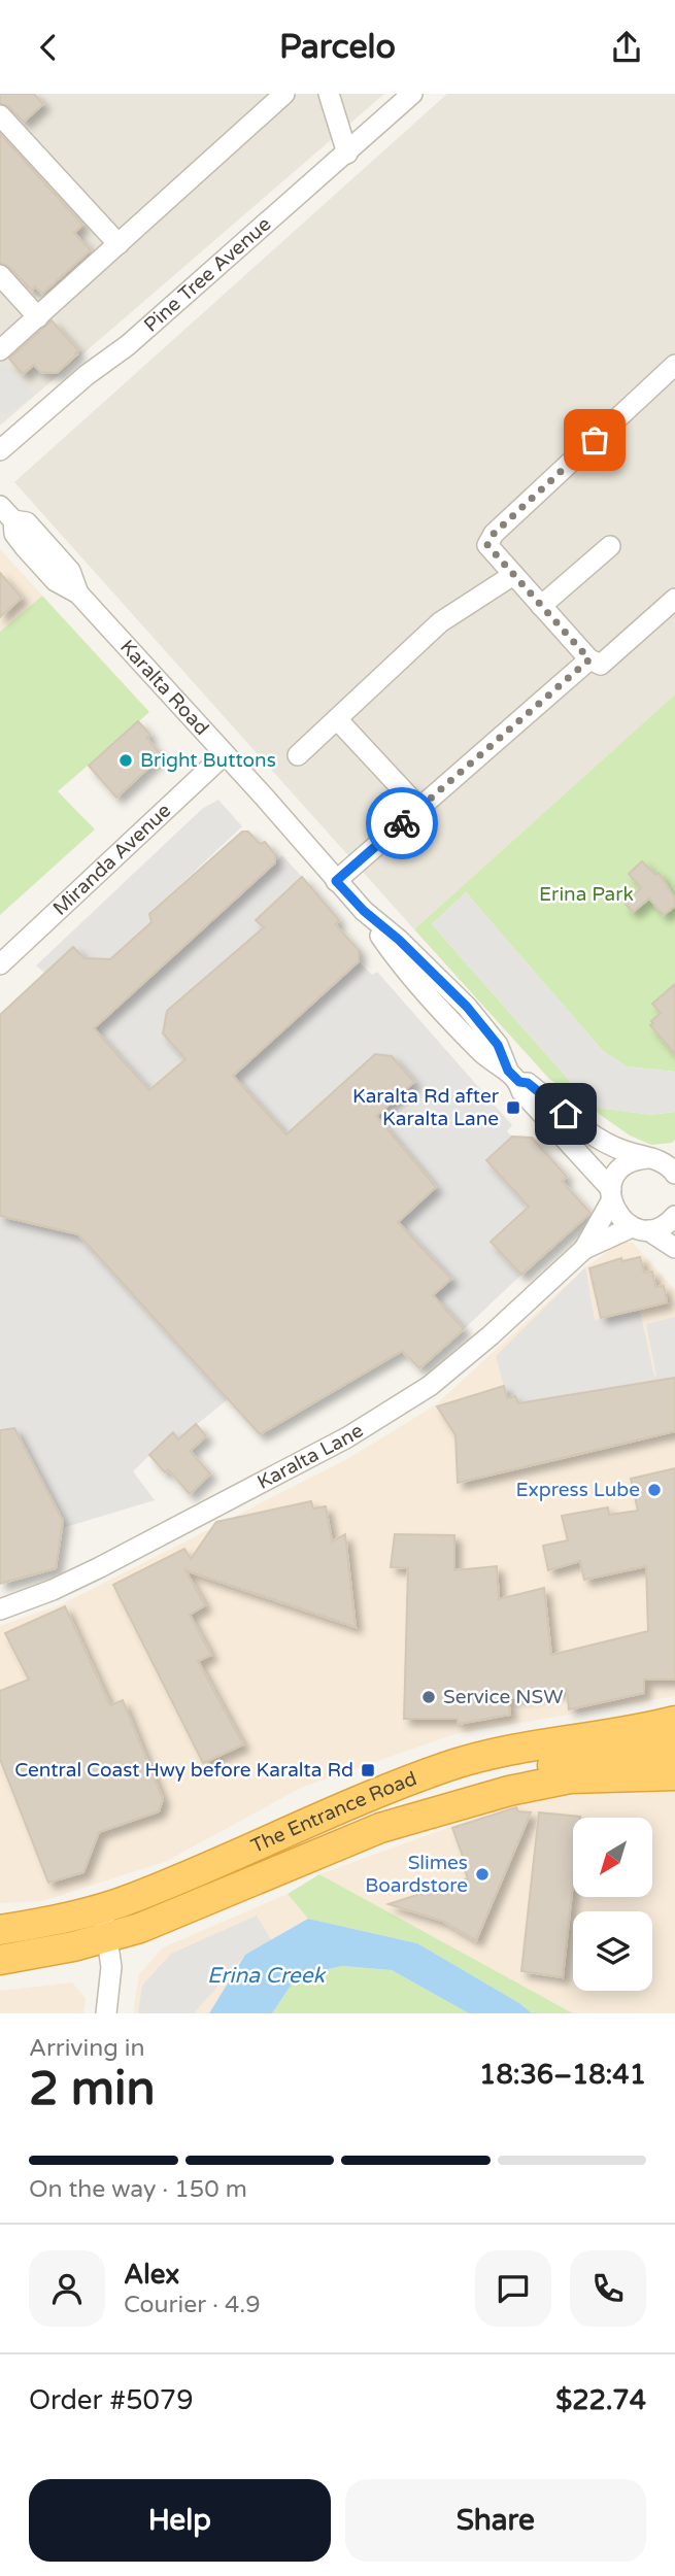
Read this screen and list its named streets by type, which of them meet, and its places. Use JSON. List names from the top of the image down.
{
  "streets": {
    "highway": ["The Entrance Road"],
    "street": [
      "Pine Tree Avenue",
      "Karalta Road",
      "Miranda Avenue",
      "Karalta Lane"
    ]
  },
  "crossings": [
    ["Karalta Road", "Miranda Avenue"],
    ["Karalta Road", "Karalta Lane"]
  ],
  "water": ["Erina Creek"],
  "parks": ["Erina Park"],
  "places": {
    "other": [
      "Bright Buttons",
      "Express Lube",
      "Service NSW",
      "Slimes Boardstore"
    ],
    "transit": ["Karalta Rd after Karalta Lane", "Central Coast Hwy before Karalta Rd"]
  },
  "north": "bottom left",
  "page": {
    "header": "Parcelo",
    "heading": ["2 min", "Arriving in", "18:36–18:41"],
    "panel": [
      "Alex",
      "Courier · 4.9",
      "Order #5079",
      "$22.74"
    ],
    "bar": "On the way · 150 m",
    "buttons": ["Help", "Share"]
  }
}
